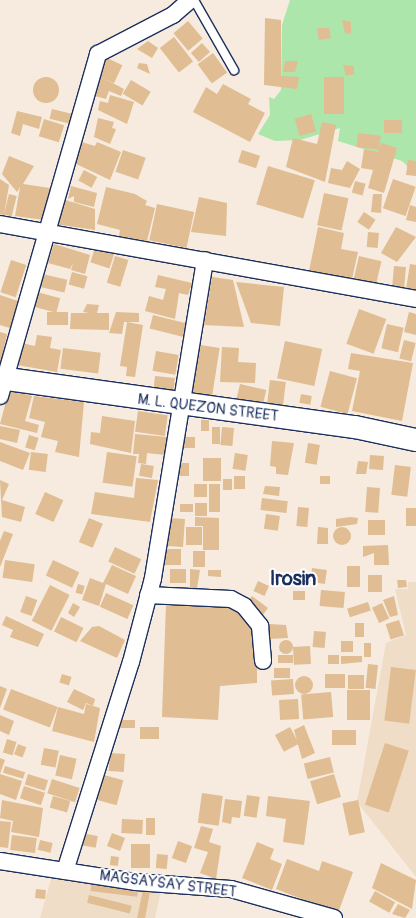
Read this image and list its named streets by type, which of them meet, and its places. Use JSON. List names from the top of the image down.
{
  "streets": {
    "main road": ["M. L. QUEZON STREET"],
    "street": ["MAGSAYSAY STREET"]
  },
  "districts": ["Irosin"]
}
